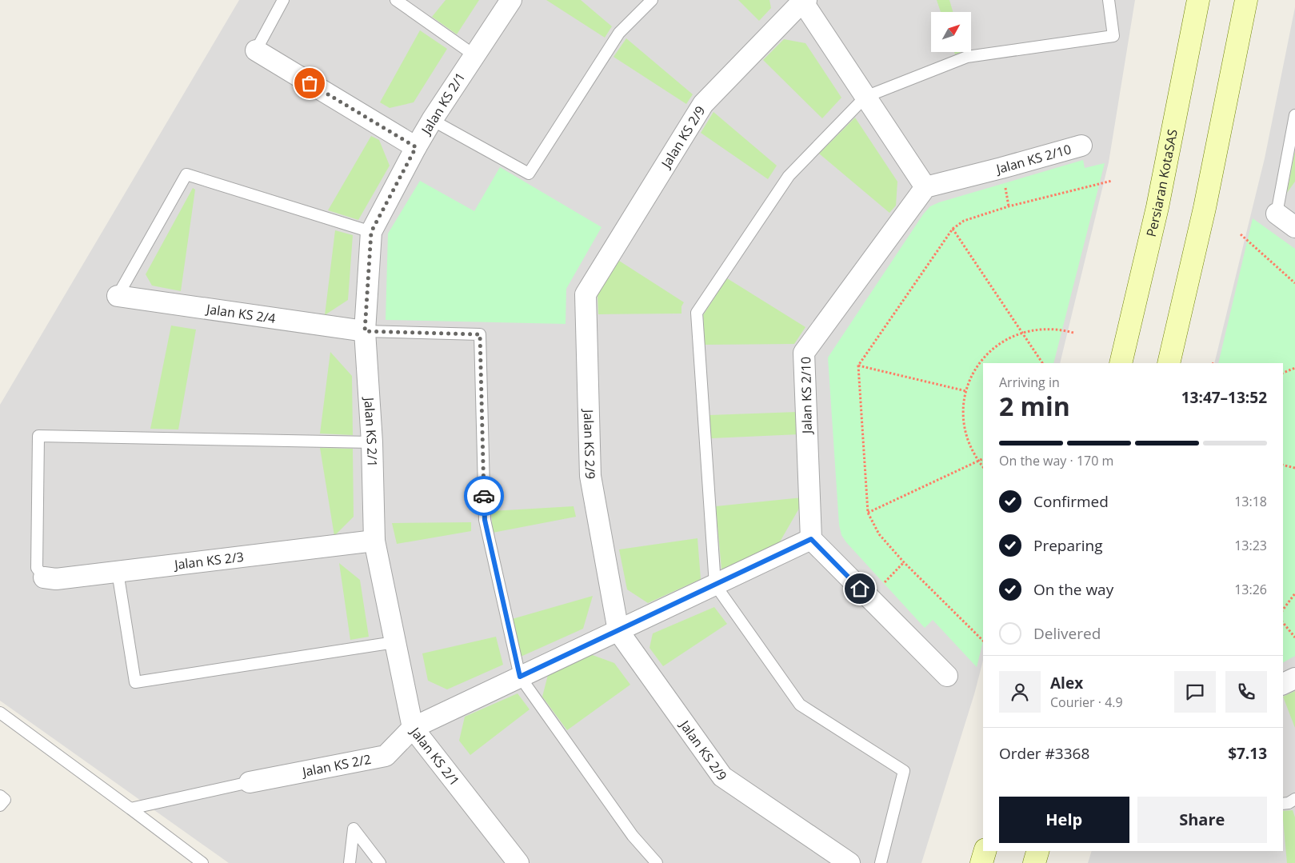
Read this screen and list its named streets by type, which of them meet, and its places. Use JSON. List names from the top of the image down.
{
  "streets": {
    "main road": ["Persiaran KotaSAS"],
    "street": [
      "Jalan KS 2/1",
      "Jalan KS 2/9",
      "Jalan KS 2/10",
      "Jalan KS 2/4",
      "Jalan KS 2/3",
      "Jalan KS 2/2"
    ]
  },
  "crossings": [
    ["Jalan KS 2/1", "Jalan KS 2/4"],
    ["Jalan KS 2/1", "Jalan KS 2/3"],
    ["Jalan KS 2/1", "Jalan KS 2/2"]
  ],
  "north": "top right",
  "page": {
    "heading": ["2 min", "Arriving in", "13:47–13:52"],
    "panel": [
      "Alex",
      "Courier · 4.9",
      "Order #3368",
      "$7.13"
    ],
    "bar": "On the way · 170 m",
    "list": [
      ["Confirmed", "13:18"],
      ["Preparing", "13:23"],
      ["On the way", "13:26"],
      "Delivered"
    ],
    "buttons": ["Help", "Share"]
  }
}
